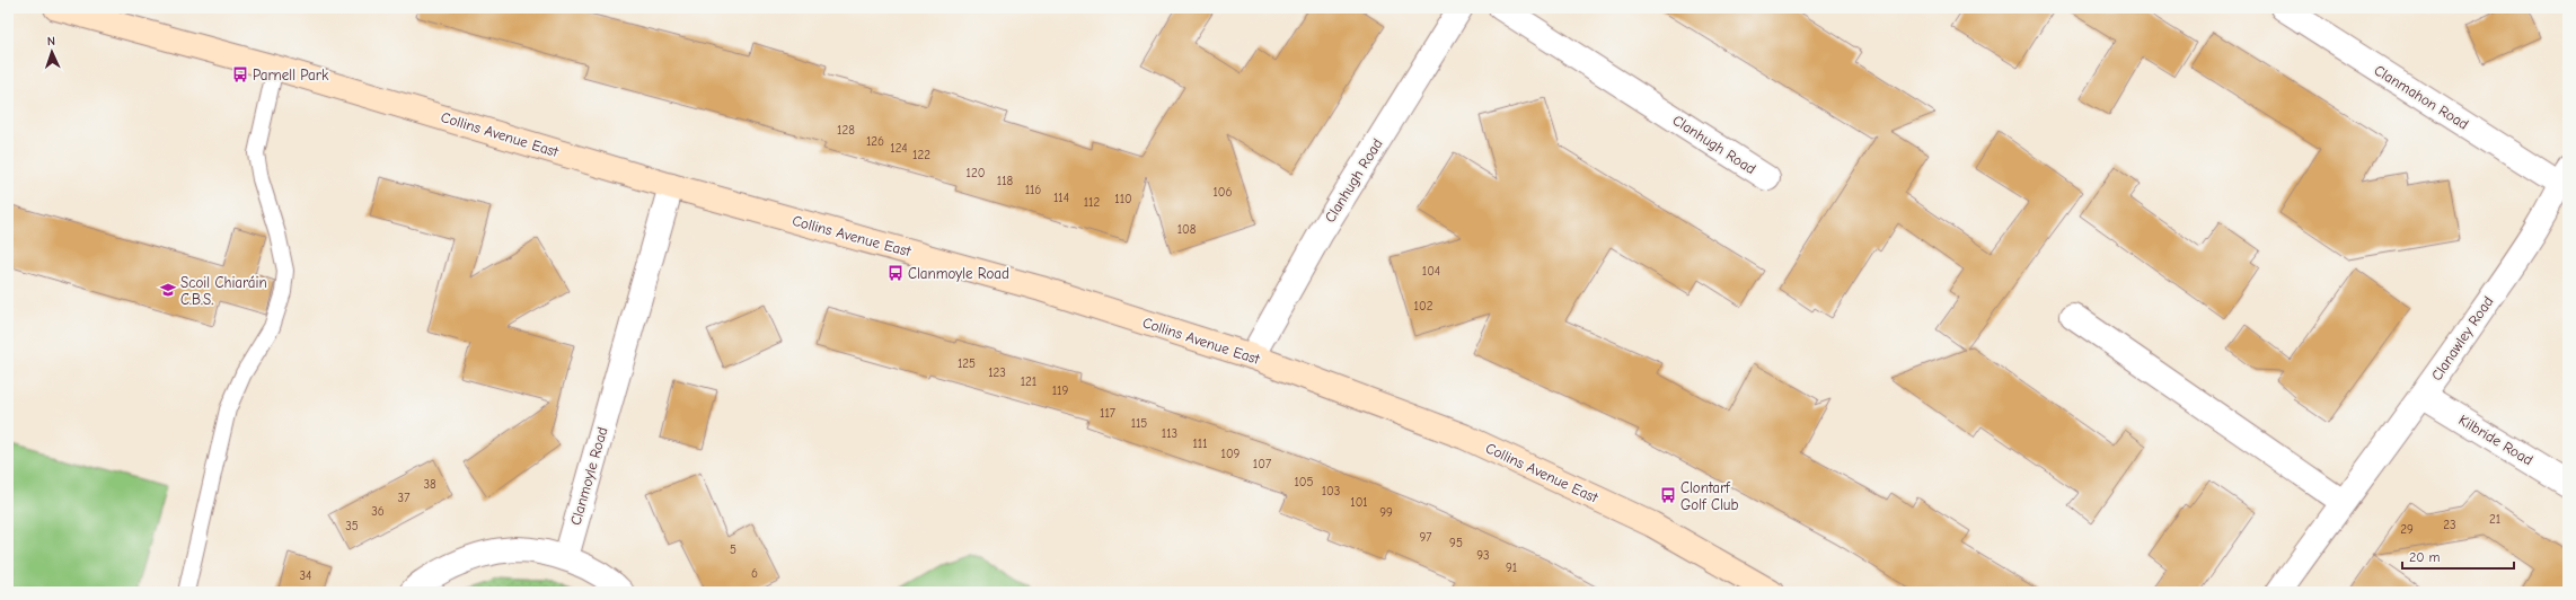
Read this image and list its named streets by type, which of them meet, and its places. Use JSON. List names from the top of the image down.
{
  "streets": {
    "main road": ["Collins Avenue East"],
    "street": [
      "Clanmahon Road",
      "Clanhugh Road",
      "Clanawley Road",
      "Kilbride Road",
      "Clanmoyle Road"
    ]
  },
  "crossings": [
    ["Clanmahon Road", "Clanawley Road"],
    ["Collins Avenue East", "Clanhugh Road"],
    ["Collins Avenue East", "Clanmoyle Road"],
    ["Clanawley Road", "Kilbride Road"]
  ],
  "places": {
    "bus stop": ["Parnell Park", "Clanmoyle Road", "Clontarf Golf Club"],
    "school or university": ["Scoil Chiaráin C.B.S."]
  },
  "house_numbers": [
    "128",
    "126",
    "124",
    "122",
    "120",
    "118",
    "116",
    "106",
    "114",
    "110",
    "112",
    "108",
    "104",
    "102",
    "125",
    "123",
    "121",
    "119",
    "117",
    "115",
    "113",
    "111",
    "109",
    "107",
    "105",
    "38",
    "103",
    "37",
    "101",
    "36",
    "99",
    "21",
    "23",
    "35",
    "29",
    "97",
    "95",
    "5",
    "93",
    "91",
    "6",
    "34"
  ],
  "scale_bar": "20 m",
  "north": "top"
}
